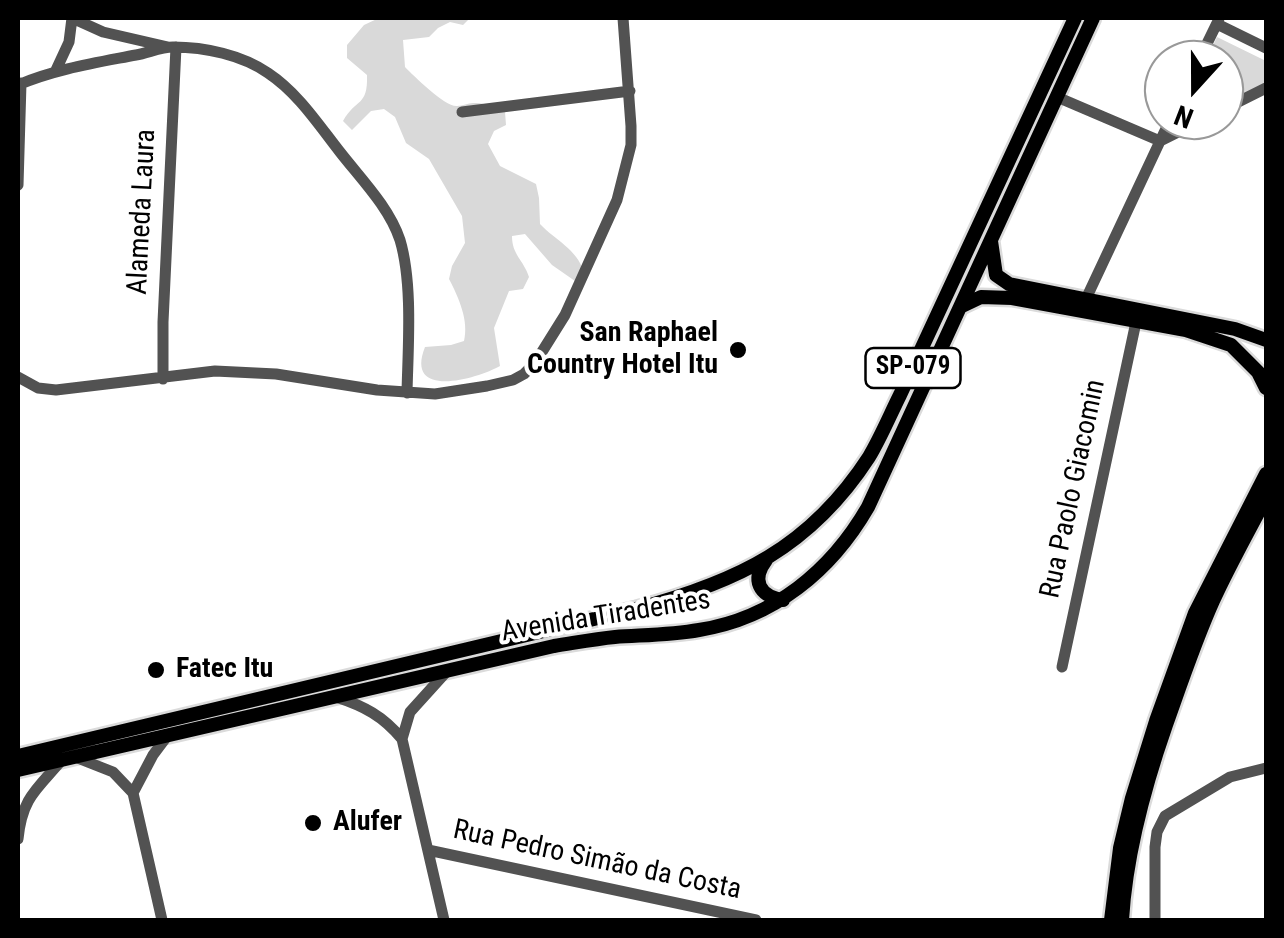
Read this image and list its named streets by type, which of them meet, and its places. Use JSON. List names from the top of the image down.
{
  "streets": {
    "main road": ["SP-079", "Avenida Tiradentes"],
    "street": ["Alameda Laura", "Rua Paolo Giacomin", "Rua Pedro Simão da Costa"]
  },
  "places": ["San Raphael Country Hotel Itu", "Fatec Itu", "Alufer"],
  "north": "bottom"
}
